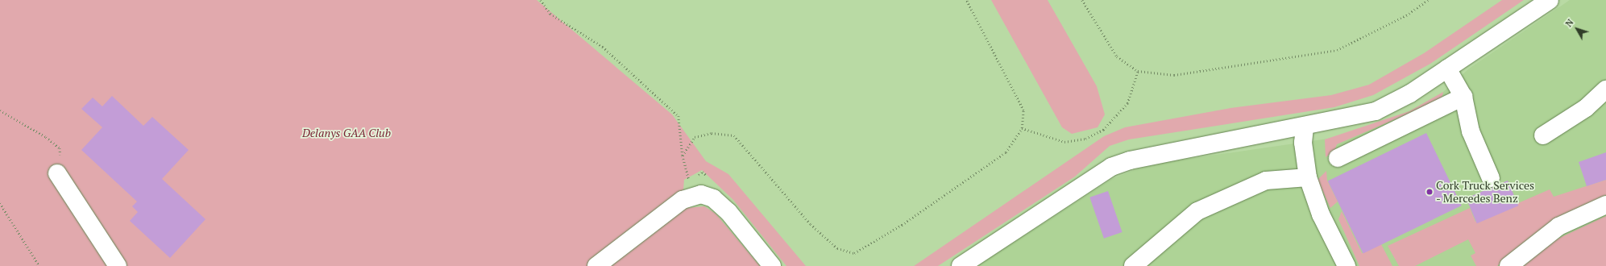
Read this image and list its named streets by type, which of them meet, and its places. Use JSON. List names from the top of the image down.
{
  "parks": ["Delanys GAA Club"],
  "places": ["Cork Truck Services - Mercedes Benz"],
  "north": "top left"
}
